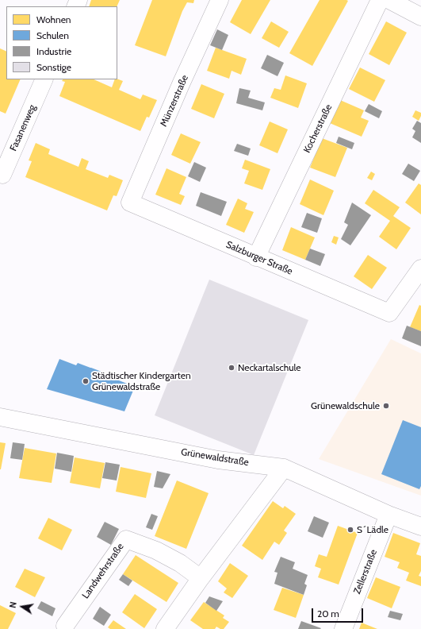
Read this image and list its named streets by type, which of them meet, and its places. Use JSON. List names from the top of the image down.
{
  "streets": {
    "street": [
      "Münzerstraße",
      "Fasanenweg",
      "Kocherstraße",
      "Salzburger Straße",
      "Grünewaldstraße",
      "Landwehrstraße",
      "Zellerstraße"
    ]
  },
  "crossings": [
    ["Münzerstraße", "Salzburger Straße"],
    ["Kocherstraße", "Salzburger Straße"],
    ["Grünewaldstraße", "Zellerstraße"]
  ],
  "places": [
    "Neckartalschule",
    "Städtischer Kindergarten Grünewaldstraße",
    "Grünewaldschule",
    "S´Lädle"
  ],
  "legend": [
    "Wohnen",
    "Schulen",
    "Industrie",
    "Sonstige"
  ],
  "scale_bar": "20 m",
  "north": "left"
}
